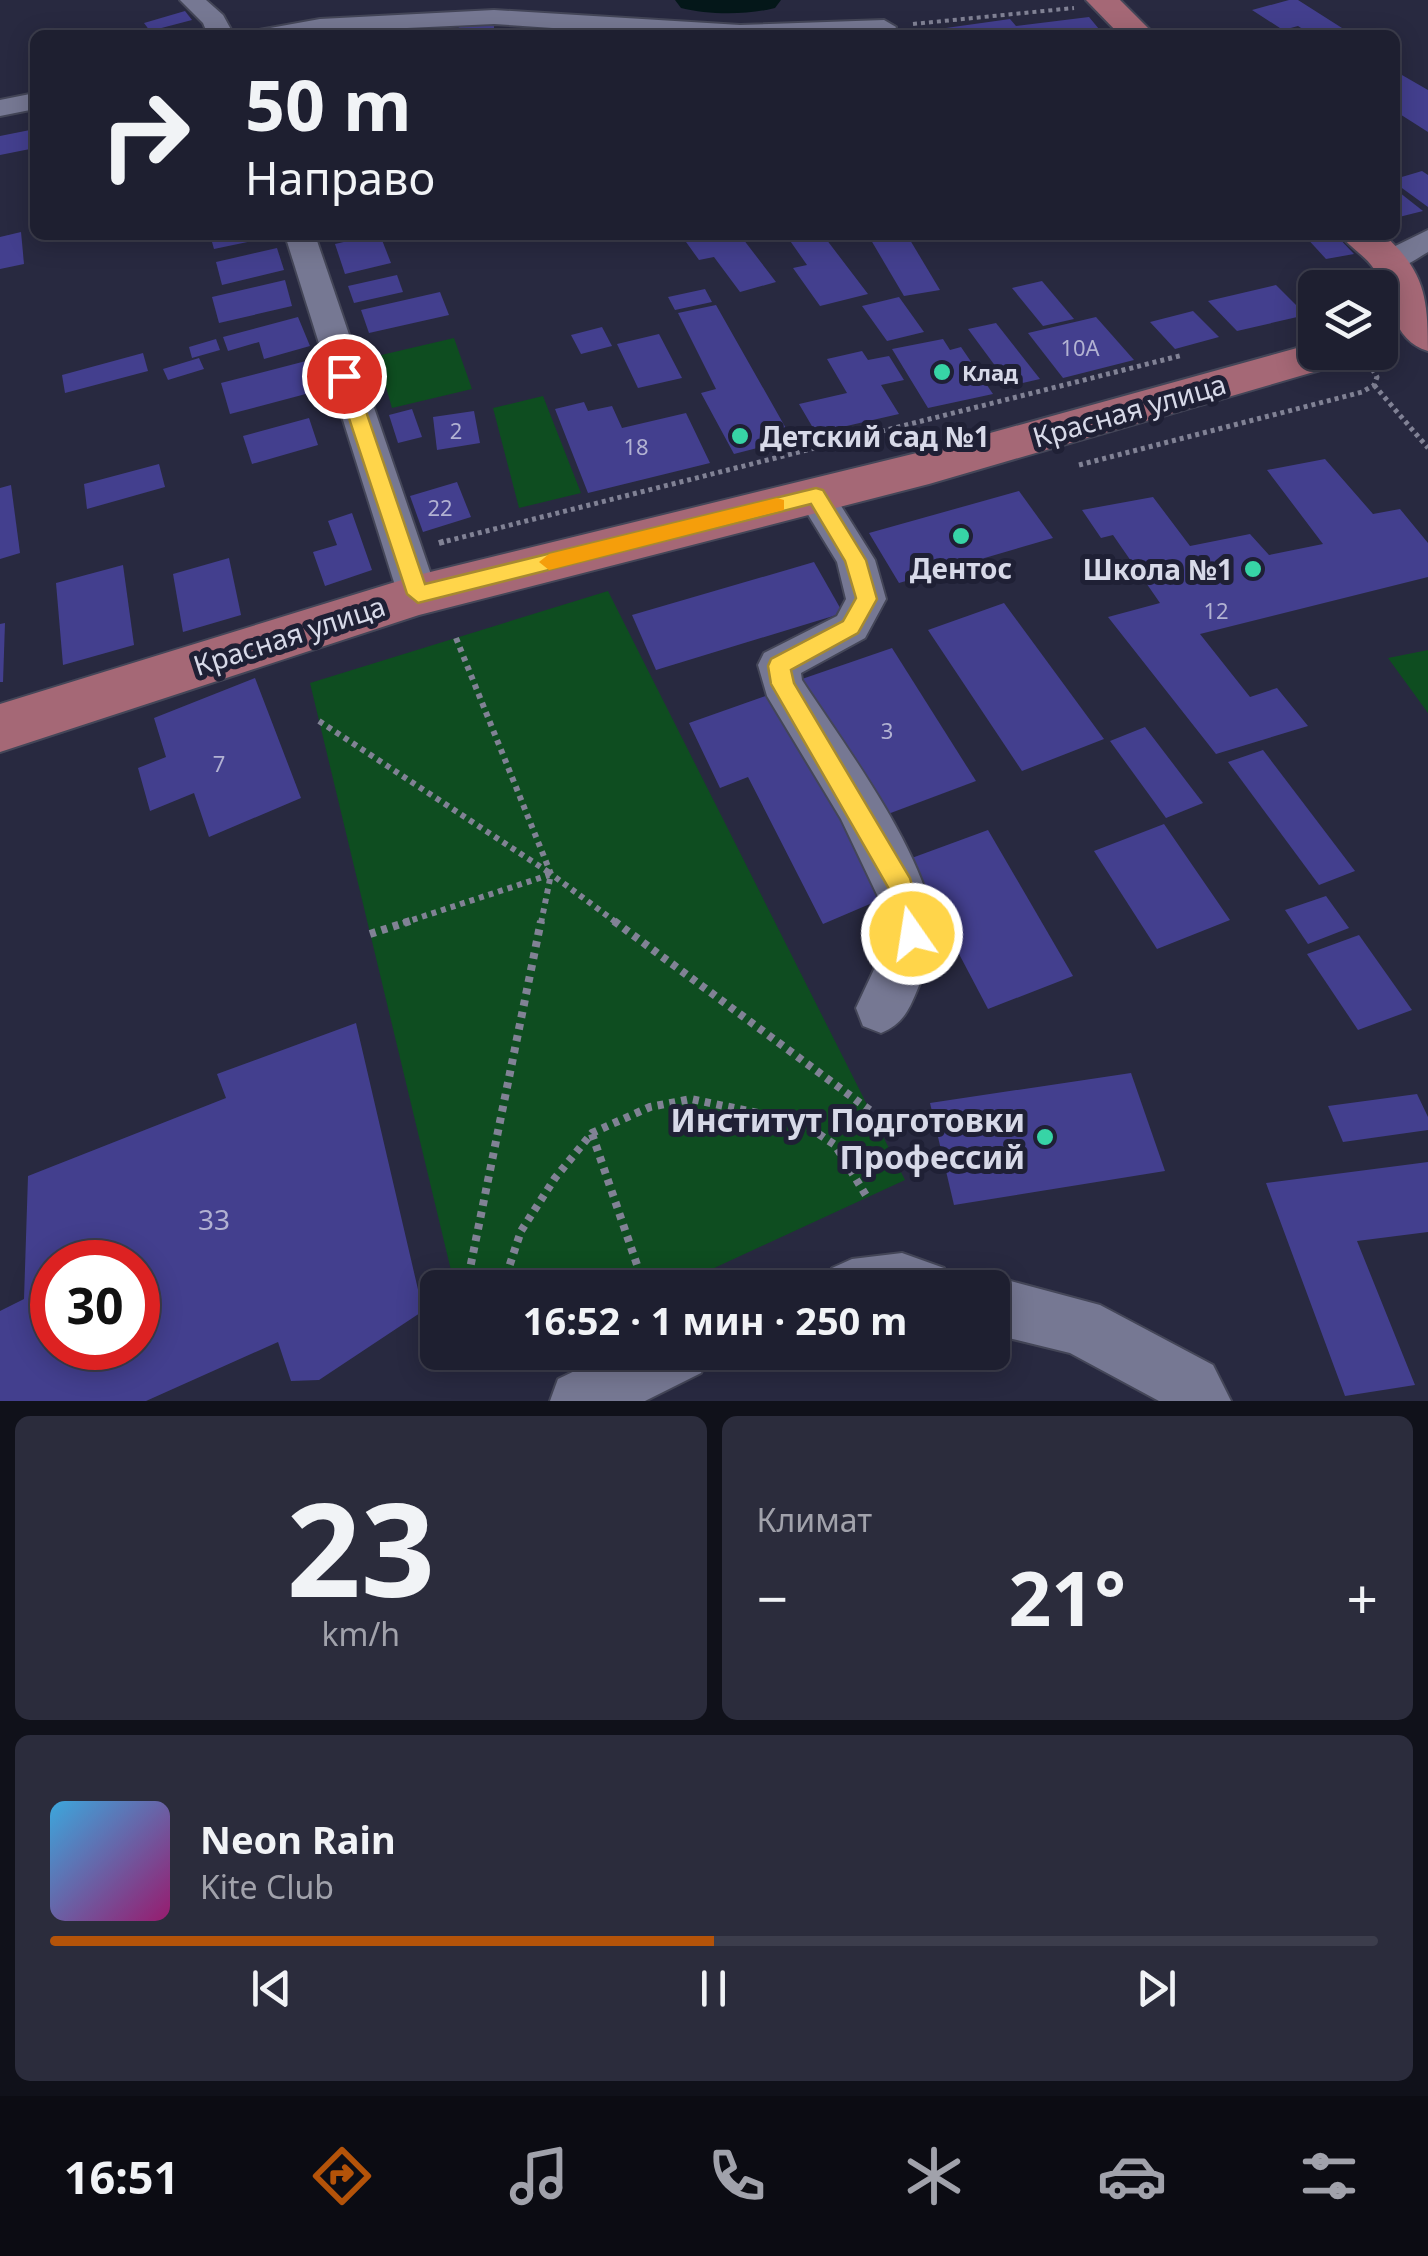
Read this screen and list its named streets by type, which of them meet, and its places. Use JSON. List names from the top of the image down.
{
  "streets": {
    "main road": ["Красная улица"]
  },
  "places": [
    "Клад",
    "Детский сад №1",
    "Дентос",
    "Школа №1",
    "Институт Подготовки Профессий"
  ],
  "house_numbers": [
    "10А",
    "2",
    "18",
    "22",
    "12",
    "3",
    "7",
    "33"
  ],
  "page": {
    "turn": ["50 m", "Направо"],
    "limit": "30",
    "trip": "16:52 · 1 мин · 250 m",
    "tile": [
      ["23", "km/h"],
      "Климат"
    ],
    "heat": ["−", "21°", "+"],
    "song": ["Neon Rain", "Kite Club"],
    "tabs": "16:51"
  }
}
